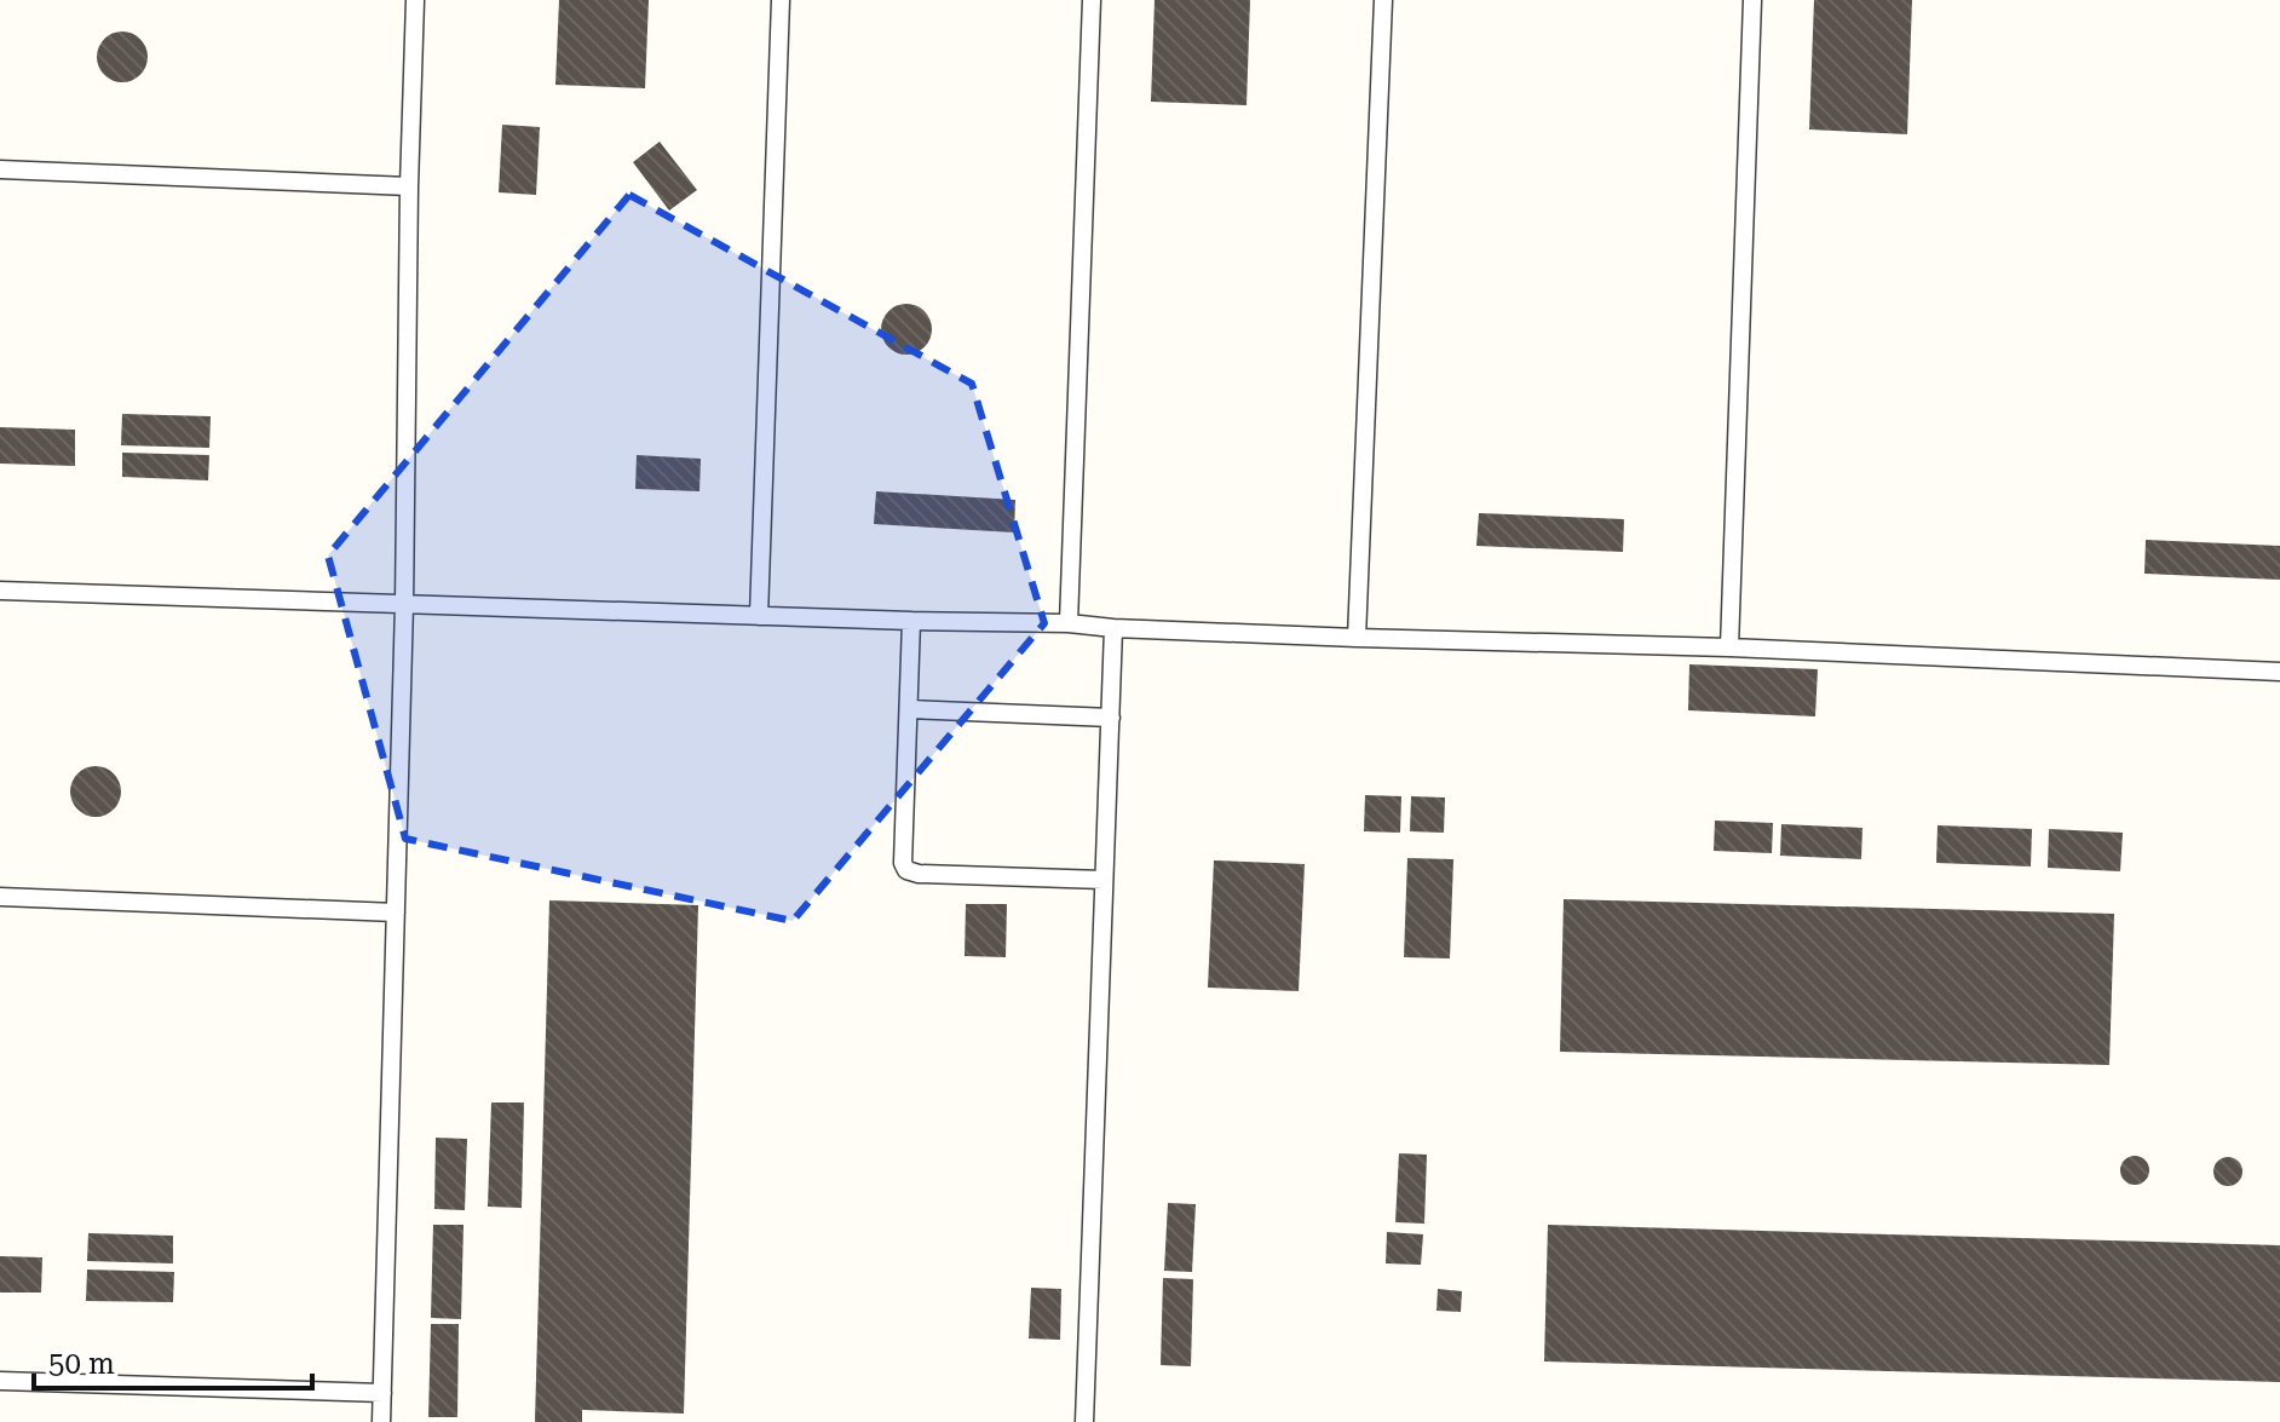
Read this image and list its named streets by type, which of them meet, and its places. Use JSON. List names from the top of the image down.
{
  "scale_bar": "50 m"
}
